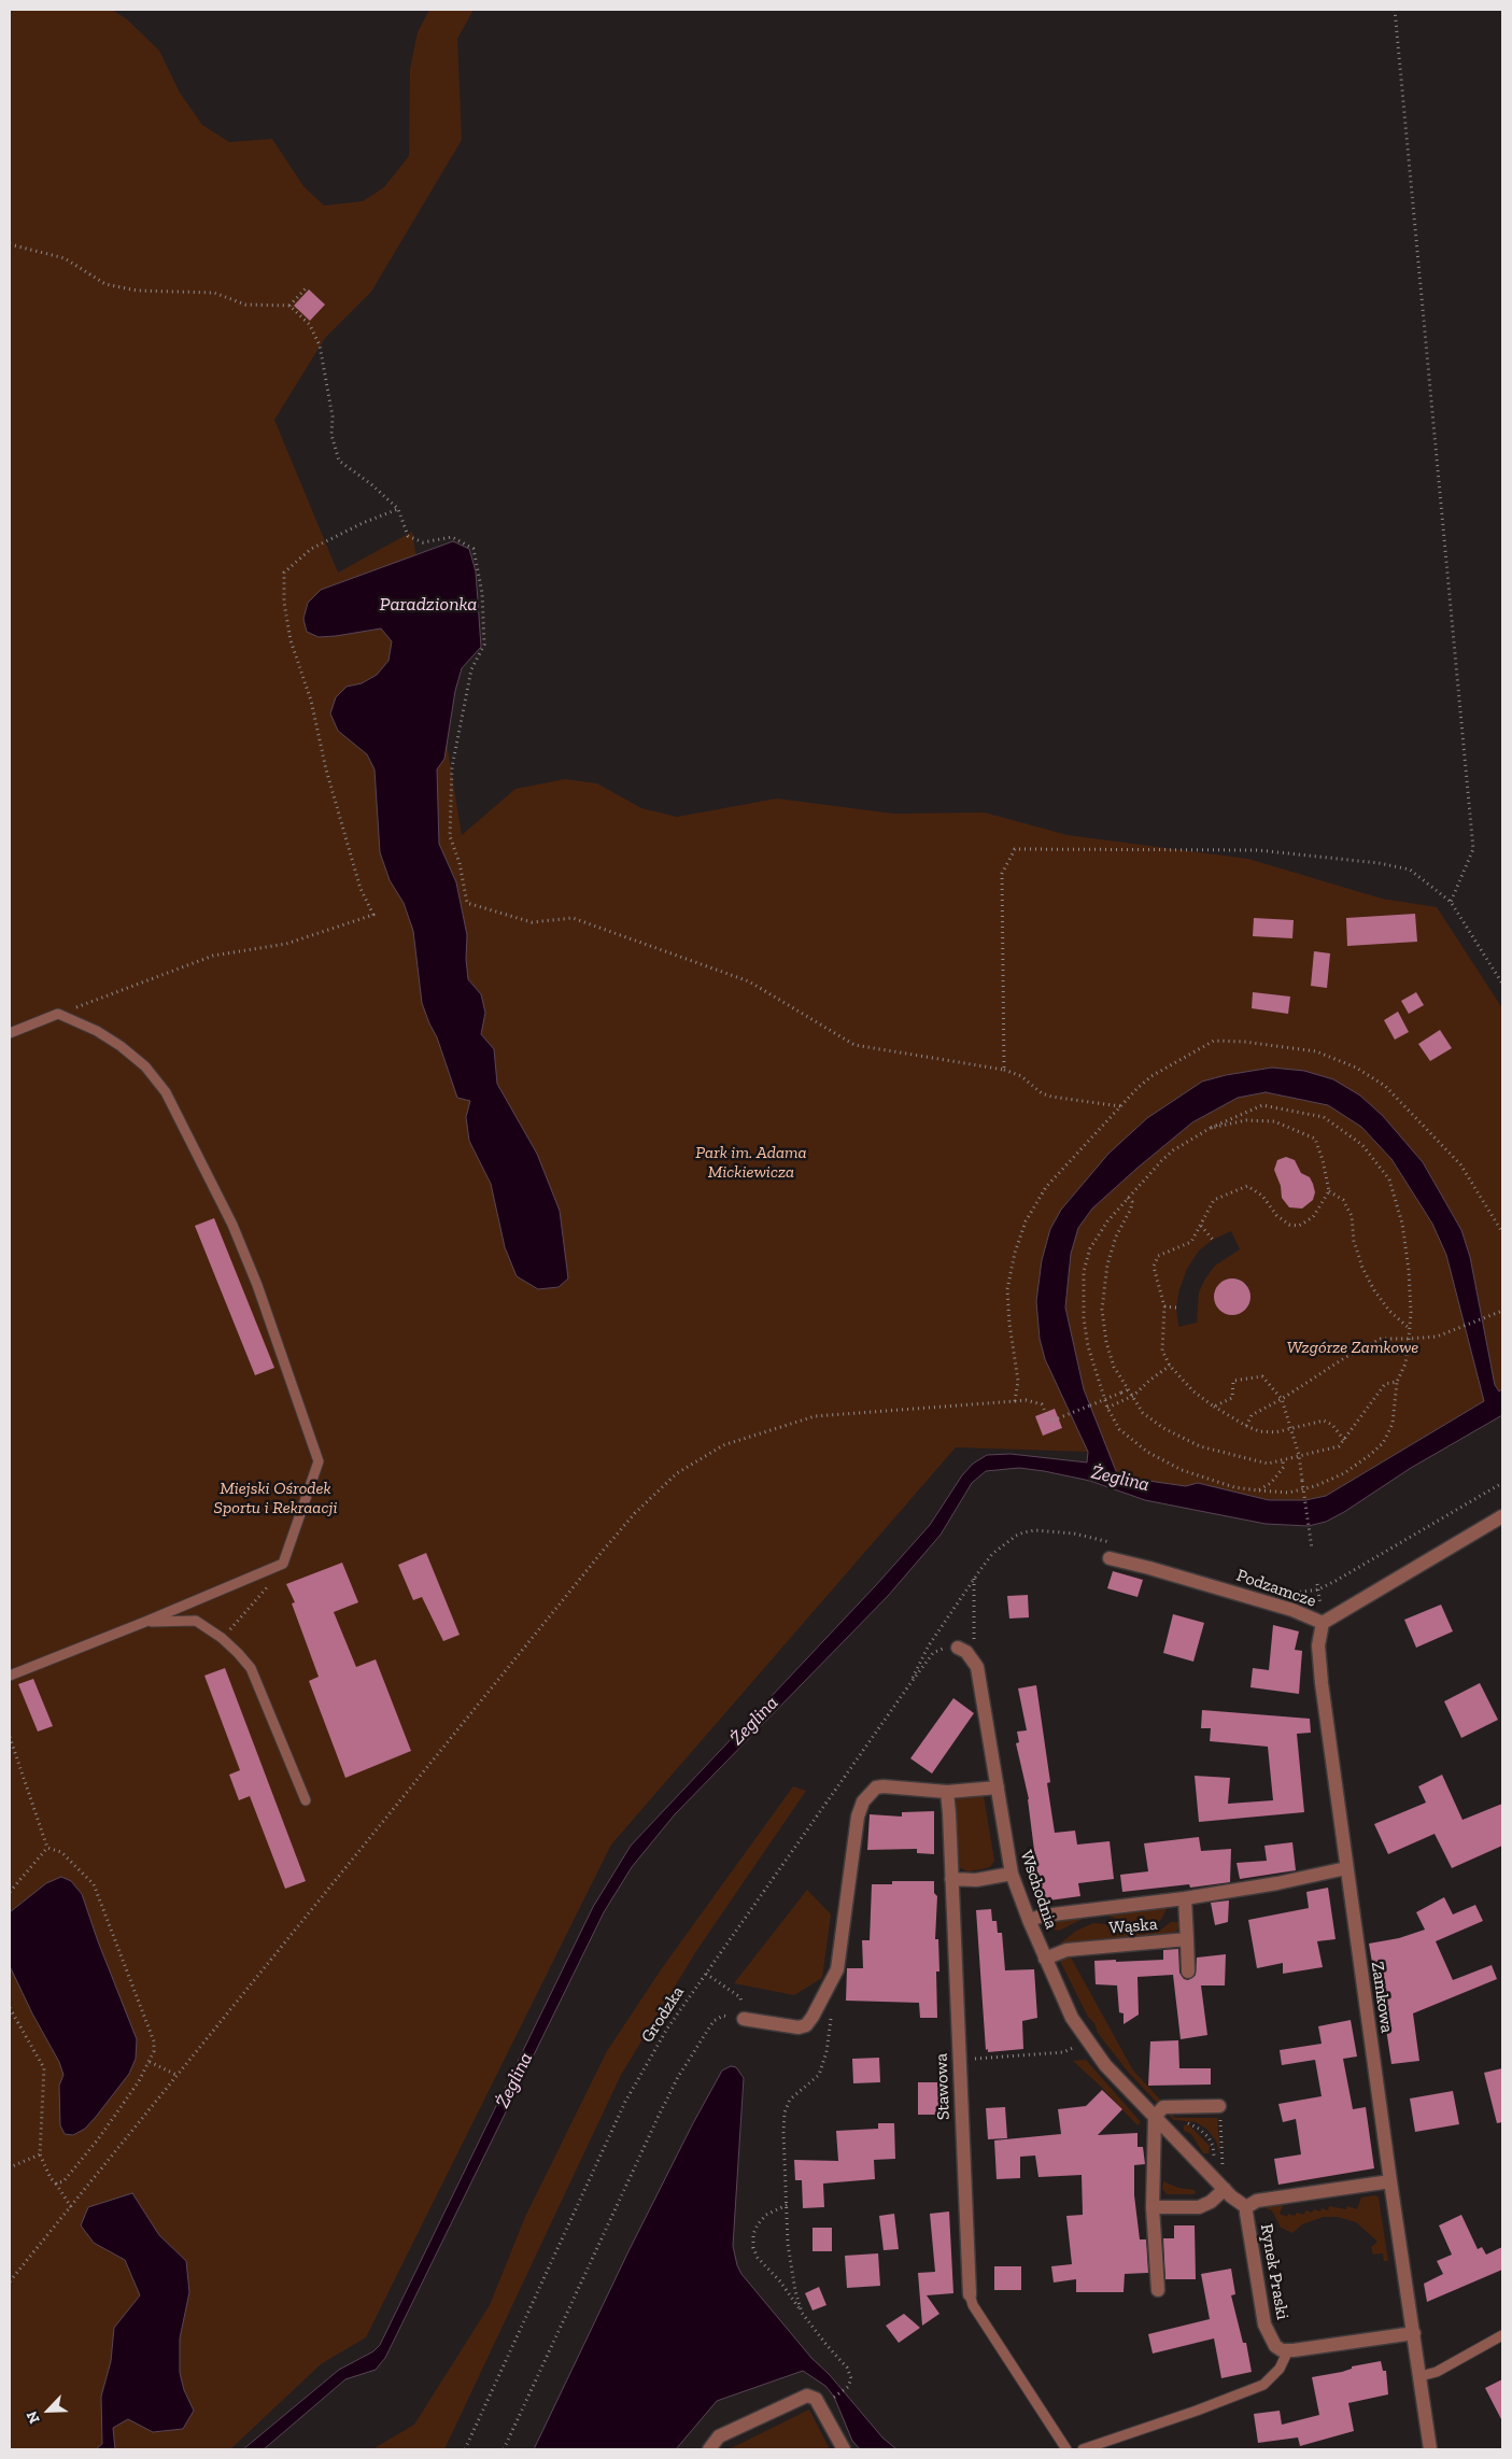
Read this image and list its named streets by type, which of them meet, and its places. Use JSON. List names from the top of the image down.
{
  "streets": {
    "street": [
      "Podzamcze",
      "Wschodnia",
      "Wąska",
      "Zamkowa",
      "Stawowa",
      "Rynek Praski"
    ],
    "path": ["Grodzka"]
  },
  "crossings": [
    ["Podzamcze", "Zamkowa"],
    ["Wschodnia", "Wąska"],
    ["Wschodnia", "Rynek Praski"],
    ["Wąska", "Zamkowa"],
    ["Zamkowa", "Rynek Praski"]
  ],
  "water": ["Paradzionka", "Żeglina"],
  "parks": ["Park im. Adama Mickiewicza", "Wzgórze Zamkowe", "Miejski Ośrodek Sportu i Rekraacji"],
  "north": "bottom left"
}
